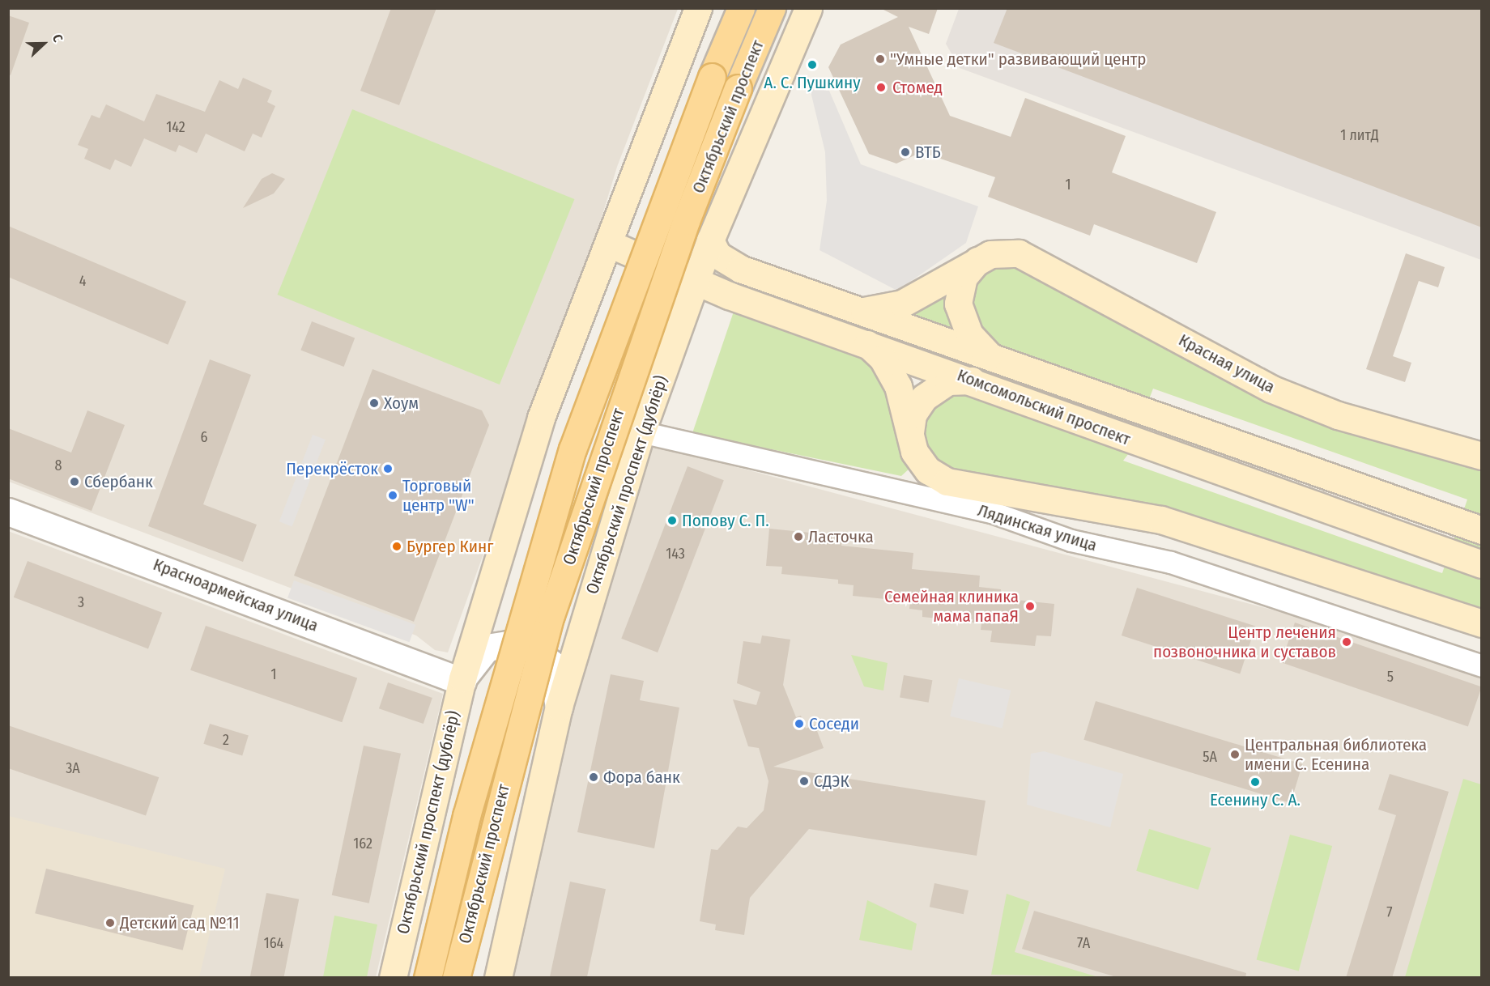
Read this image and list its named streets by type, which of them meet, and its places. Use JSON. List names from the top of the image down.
{
  "streets": {
    "main road": [
      "Октябрьский проспект",
      "Красная улица",
      "Комсомольский проспект",
      "Октябрьский проспект (дублёр)",
      "Лядинская улица"
    ],
    "street": ["Красноармейская улица"]
  },
  "crossings": [
    ["Красная улица", "Комсомольский проспект"],
    ["Комсомольский проспект", "Октябрьский проспект (дублёр)"],
    ["Комсомольский проспект", "Лядинская улица"],
    ["Октябрьский проспект (дублёр)", "Лядинская улица"],
    ["Октябрьский проспект (дублёр)", "Красноармейская улица"]
  ],
  "places": [
    "\"Умные детки\" развивающий центр",
    "А. С. Пушкину",
    "Стомед",
    "ВТБ",
    "Хоум",
    "Перекрёсток",
    "Сбербанк",
    "Торговый центр \"W\"",
    "Попову С. П.",
    "Ласточка",
    "Бургер Кинг",
    "Семейная клиника мама папаЯ",
    "Центр лечения позвоночника и суставов",
    "Соседи",
    "Центральная библиотека имени С. Есенина",
    "Фора банк",
    "СДЭК",
    "Есенину С. А.",
    "Детский сад №11"
  ],
  "house_numbers": [
    "142",
    "1 литД",
    "1",
    "4",
    "6",
    "8",
    "143",
    "3",
    "1",
    "5",
    "2",
    "5А",
    "3А",
    "162",
    "7",
    "164",
    "7А"
  ],
  "north": "right"
}
